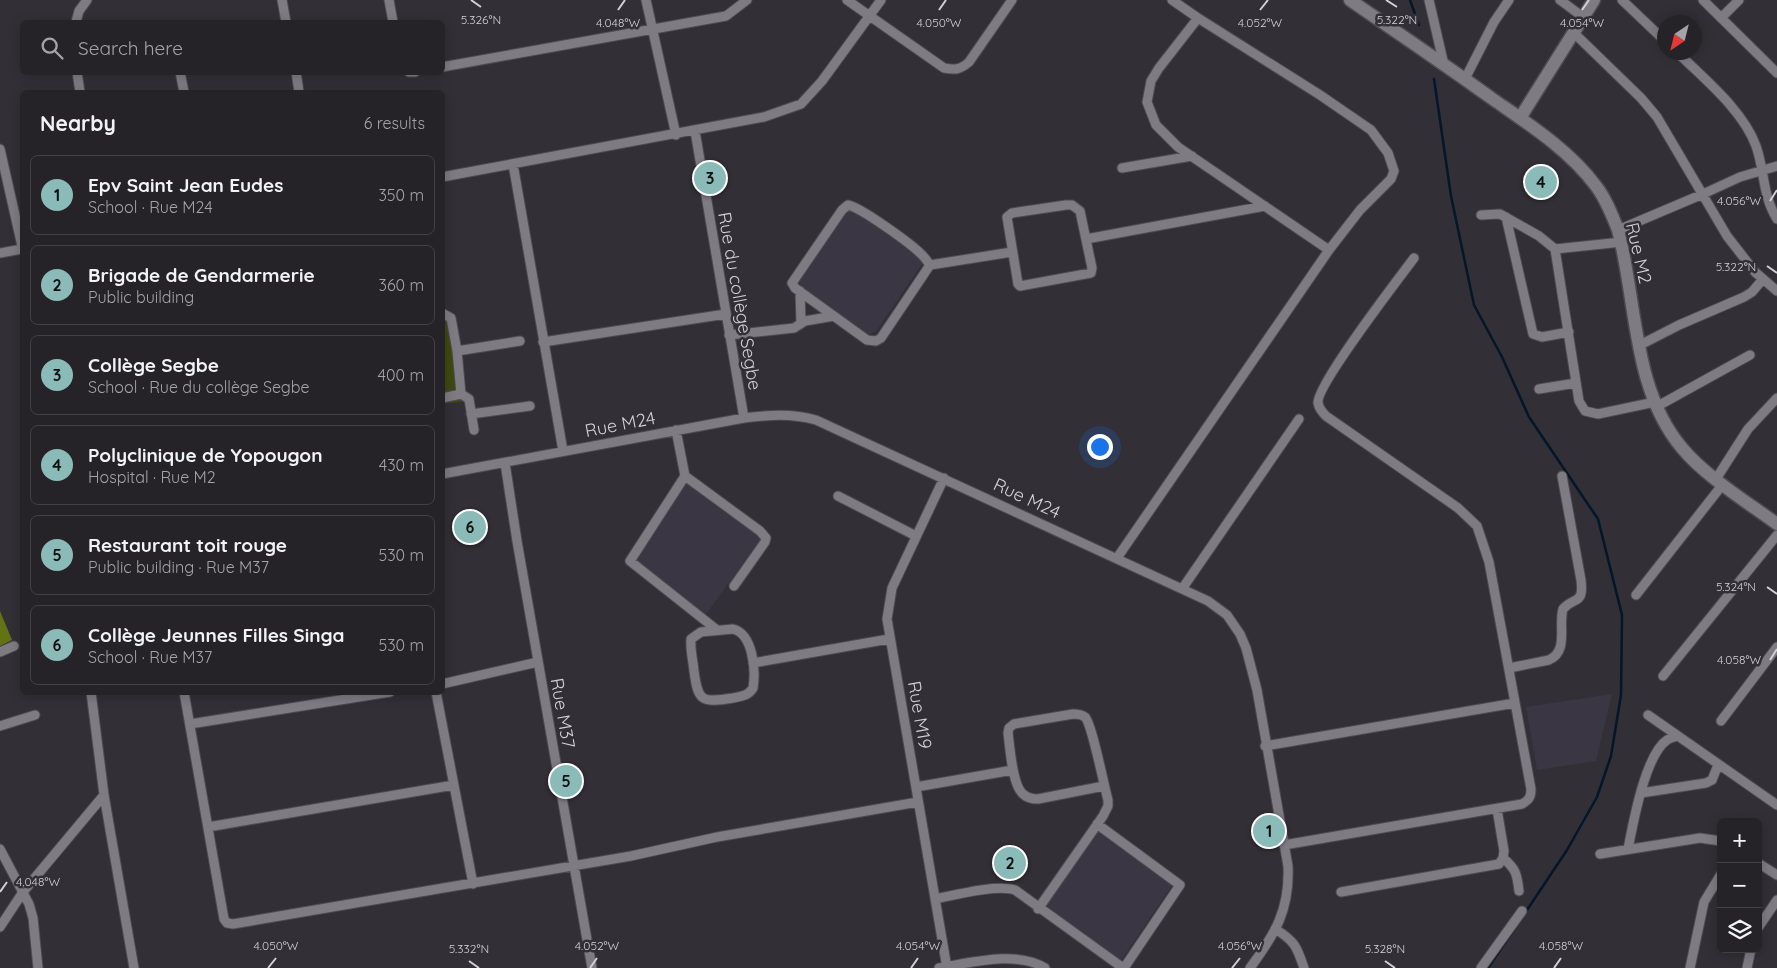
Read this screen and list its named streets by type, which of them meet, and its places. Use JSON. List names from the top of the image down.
{
  "streets": {
    "street": [
      "Rue M2",
      "Rue du collège Segbe",
      "Rue M24",
      "Rue M37",
      "Rue M19"
    ]
  },
  "crossings": [
    ["Rue du collège Segbe", "Rue M24"],
    ["Rue M24", "Rue M37"],
    ["Rue M24", "Rue M19"]
  ],
  "north": "bottom left",
  "page": {
    "search": "Search here",
    "heading": ["Nearby", "6 results"],
    "list": [
      {
        "mark": "1",
        "name": "Epv Saint Jean Eudes",
        "note": "School · Rue M24",
        "value": "350 m"
      },
      {
        "mark": "2",
        "name": "Brigade de Gendarmerie",
        "note": "Public building",
        "value": "360 m"
      },
      {
        "mark": "3",
        "name": "Collège Segbe",
        "note": "School · Rue du collège Segbe",
        "value": "400 m"
      },
      {
        "mark": "4",
        "name": "Polyclinique de Yopougon",
        "note": "Hospital · Rue M2",
        "value": "430 m"
      },
      {
        "mark": "5",
        "name": "Restaurant toit rouge",
        "note": "Public building · Rue M37",
        "value": "530 m"
      },
      {
        "mark": "6",
        "name": "Collège Jeunnes Filles Singa",
        "note": "School · Rue M37",
        "value": "530 m"
      }
    ],
    "pins": [
      "3",
      "4",
      "6",
      "5",
      "1",
      "2"
    ],
    "map_buttons": ["+", "−"]
  },
  "coordinates": [
    "5.326°N",
    "5.322°N",
    "4.048°W",
    "4.050°W",
    "4.052°W",
    "4.054°W",
    "4.056°W",
    "5.324°N",
    "4.058°W",
    "5.332°N",
    "5.328°N"
  ]
}
